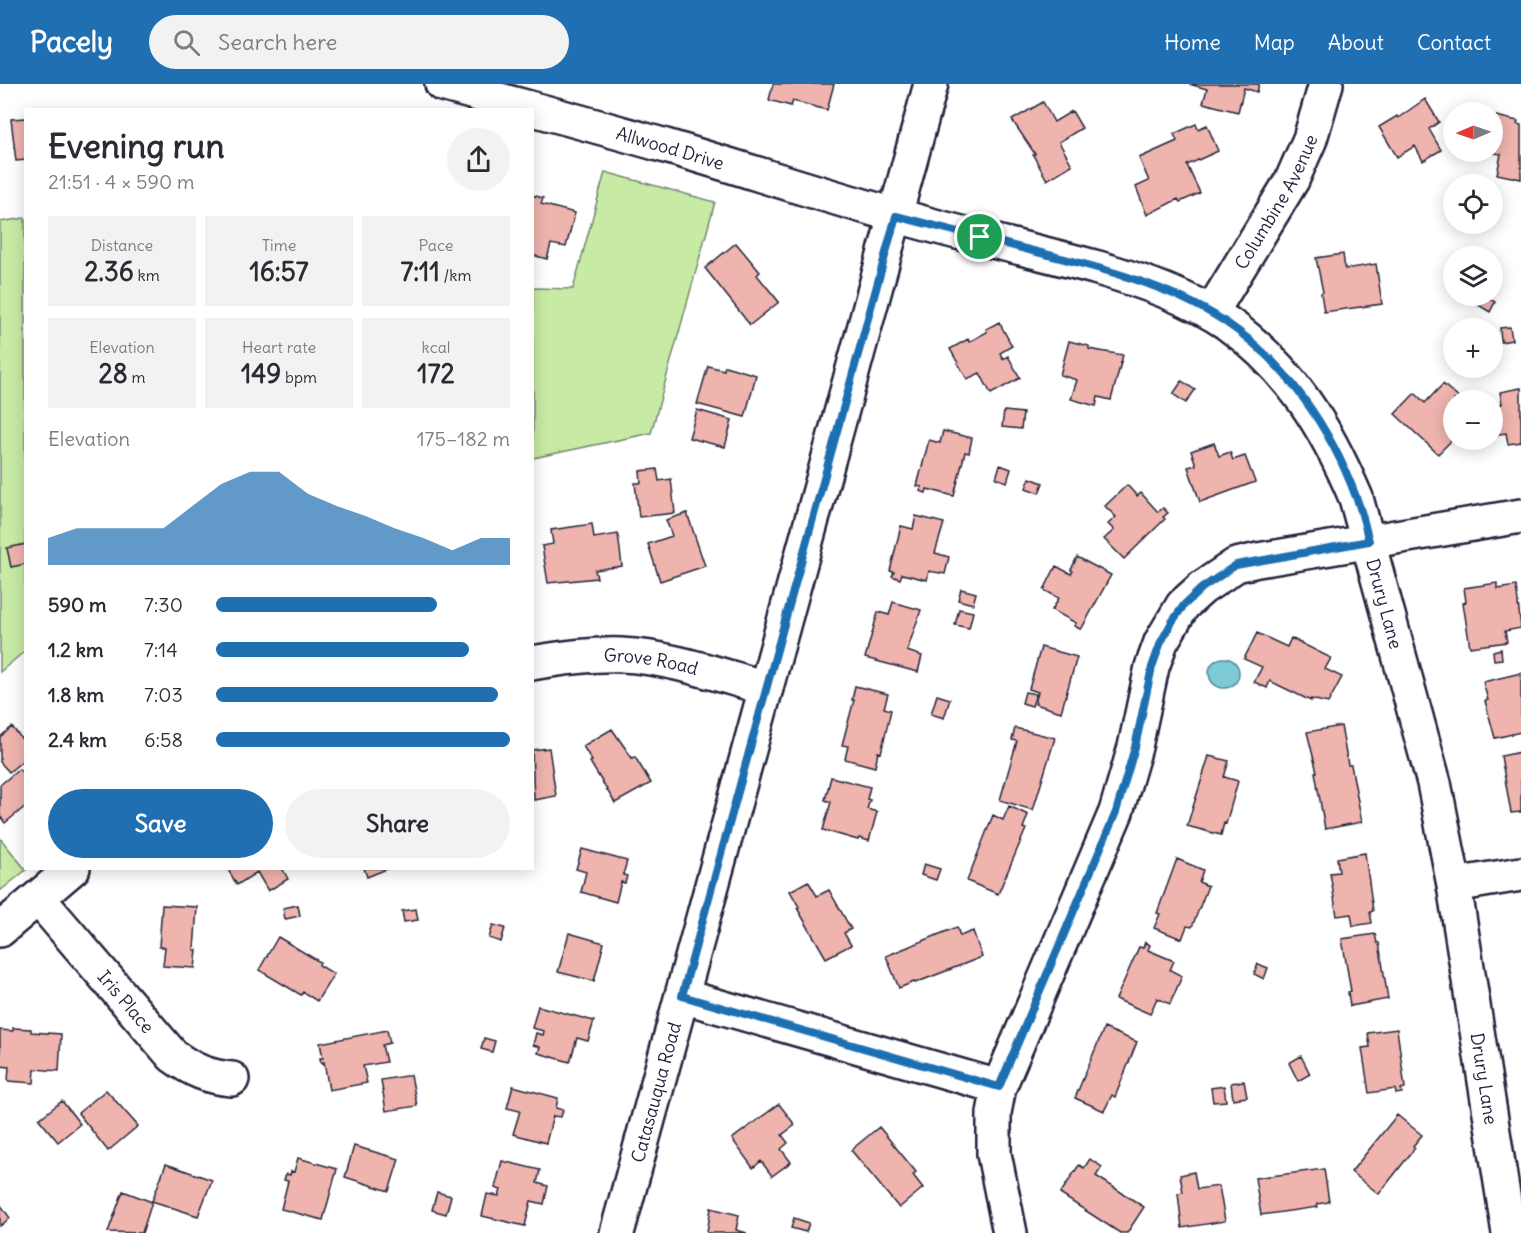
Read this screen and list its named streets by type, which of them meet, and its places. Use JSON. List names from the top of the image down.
{
  "streets": {
    "street": [
      "Allwood Drive",
      "Columbine Avenue",
      "Drury Lane",
      "Grove Road",
      "Iris Place",
      "Catasauqua Road"
    ]
  },
  "crossings": [
    ["Allwood Drive", "Drury Lane"],
    ["Allwood Drive", "Catasauqua Road"],
    ["Columbine Avenue", "Drury Lane"],
    ["Drury Lane", "Catasauqua Road"],
    ["Grove Road", "Catasauqua Road"]
  ],
  "north": "left",
  "page": {
    "header": "Pacely",
    "search": "Search here",
    "nav": [
      "Home",
      "Map",
      "About",
      "Contact"
    ],
    "map_buttons": ["+", "−"],
    "heading": ["Evening run", "21:51 · 4 × 590 m"],
    "stats": [
      ["Distance", "2.36 km"],
      ["Time", "16:57"],
      ["Pace", "7:11 /km"],
      ["Elevation", "28 m"],
      ["Heart rate", "149 bpm"],
      ["kcal", "172"]
    ],
    "chart": ["Elevation", "175–182 m"],
    "list": [
      {
        "name": "590 m",
        "note": "7:30"
      },
      {
        "name": "1.2 km",
        "note": "7:14"
      },
      {
        "name": "1.8 km",
        "note": "7:03"
      },
      {
        "name": "2.4 km",
        "note": "6:58"
      }
    ],
    "buttons": ["Save", "Share"]
  }
}
